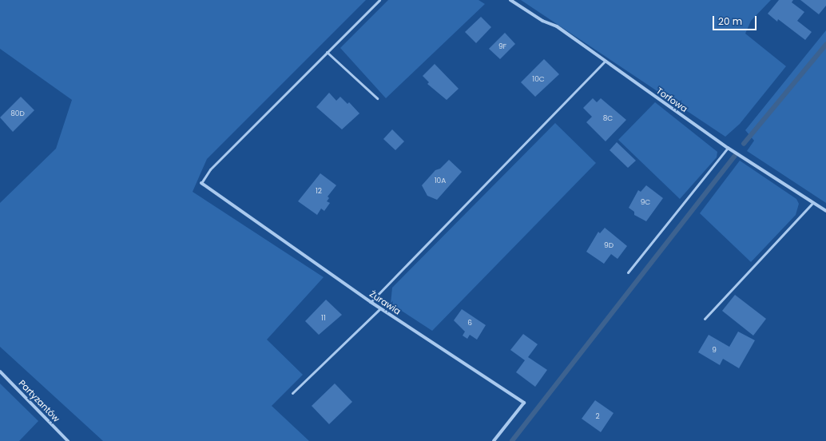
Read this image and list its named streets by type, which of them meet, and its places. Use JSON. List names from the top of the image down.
{
  "streets": {
    "street": ["Torfowa", "Żurawia", "Partyzantów"]
  },
  "house_numbers": [
    "9F",
    "10C",
    "80D",
    "8C",
    "10A",
    "12",
    "9C",
    "9D",
    "11",
    "6",
    "9",
    "2"
  ],
  "scale_bar": "20 m"
}
